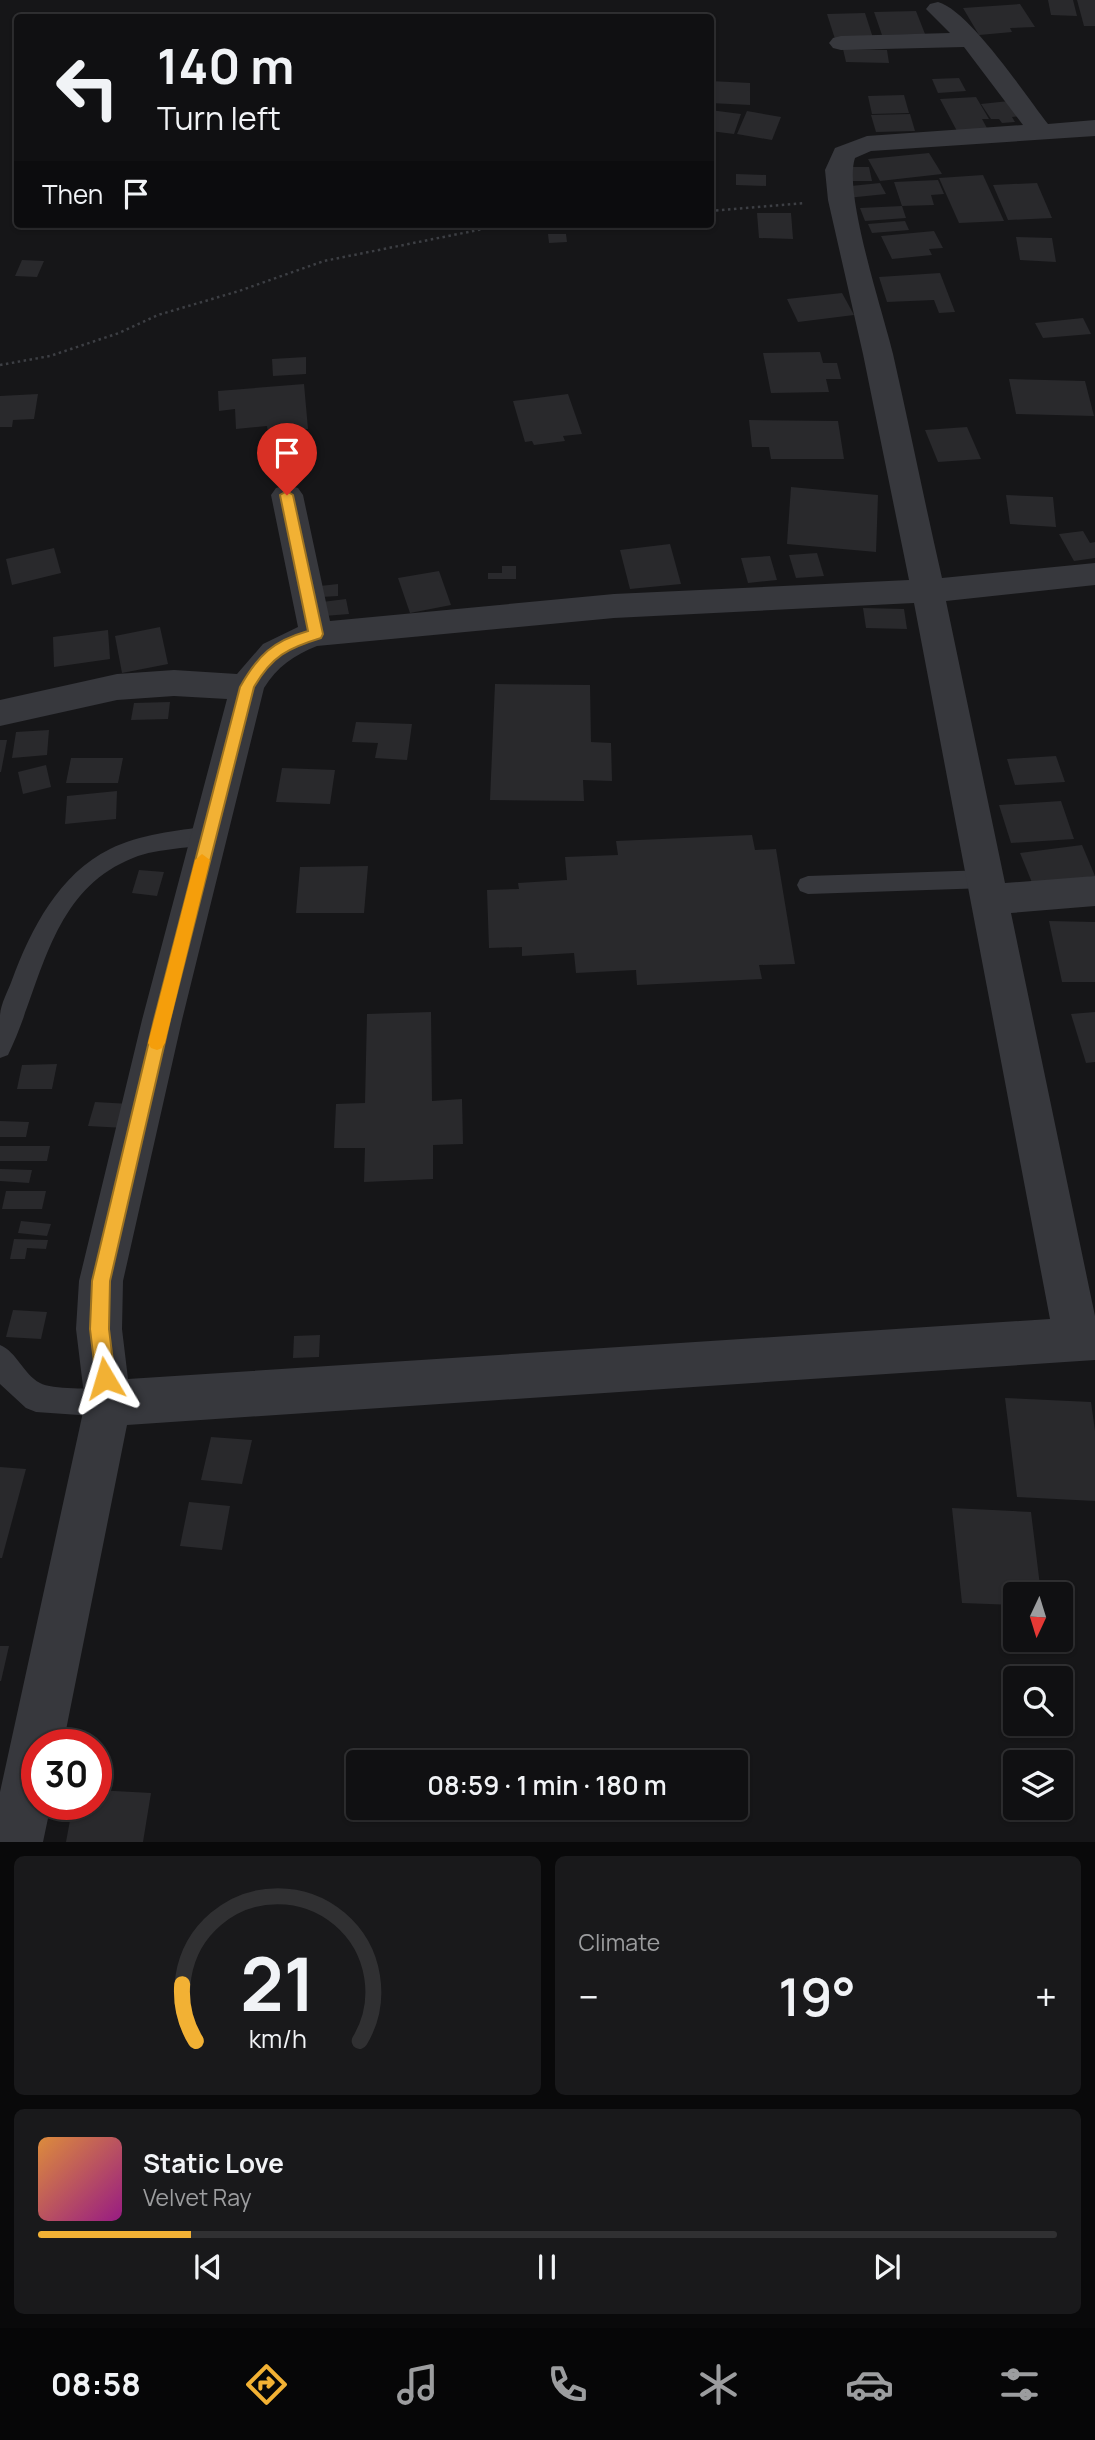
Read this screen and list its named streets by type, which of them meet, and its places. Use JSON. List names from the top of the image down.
{
  "north": "bottom",
  "page": {
    "turn": ["140 m", "Turn left"],
    "then": "Then",
    "limit": "30",
    "trip": "08:59 · 1 min · 180 m",
    "tile": "Climate",
    "heat": ["−", "19°", "+"],
    "song": ["Static Love", "Velvet Ray"],
    "tabs": "08:58",
    "gauge": ["21", "km/h"]
  }
}
